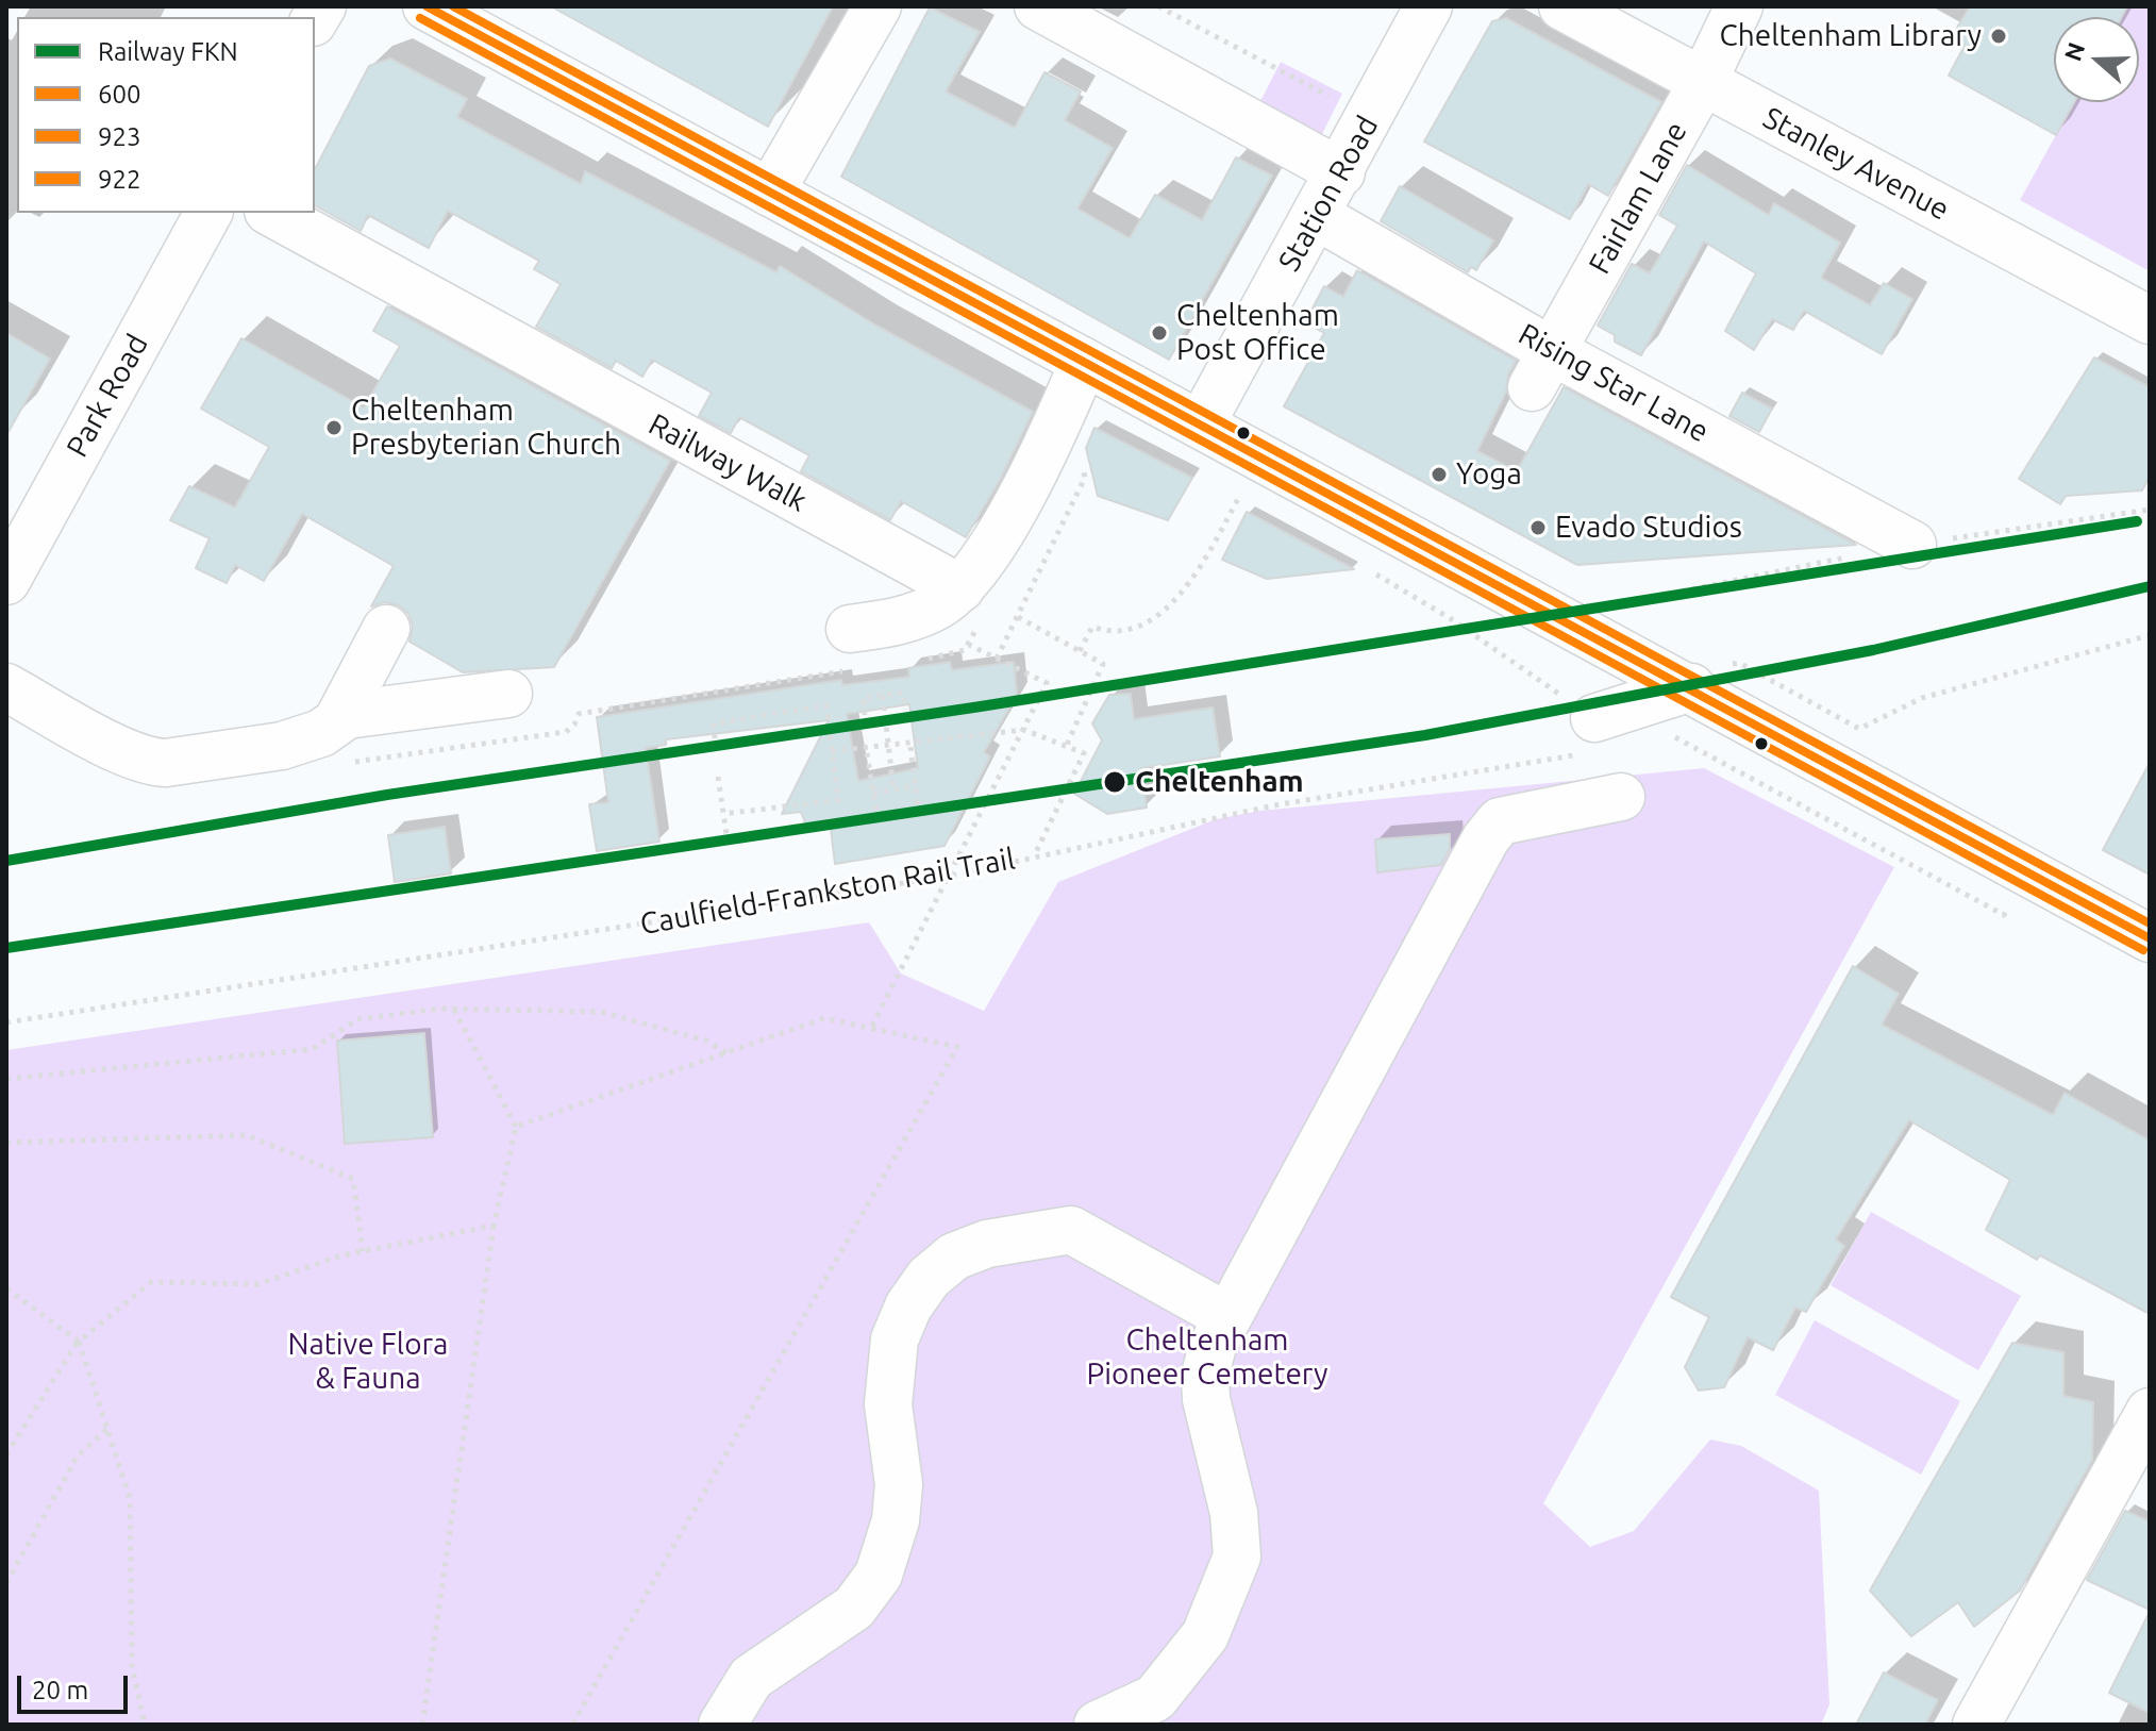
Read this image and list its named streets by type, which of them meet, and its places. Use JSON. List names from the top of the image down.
{
  "streets": {
    "main road": [
      "Stanley Avenue",
      "Station Road",
      "Fairlam Lane",
      "Rising Star Lane",
      "Park Road",
      "Railway Walk"
    ],
    "path": ["Caulfield-Frankston Rail Trail"]
  },
  "crossings": [
    ["Stanley Avenue", "Fairlam Lane"],
    ["Station Road", "Rising Star Lane"],
    ["Fairlam Lane", "Rising Star Lane"]
  ],
  "parks": ["Cheltenham Pioneer Cemetery", "Native Flora & Fauna"],
  "places": [
    "Cheltenham Library",
    "Cheltenham Post Office",
    "Cheltenham Presbyterian Church",
    "Yoga",
    "Evado Studios",
    "Cheltenham"
  ],
  "lines": [
    "transit line 600",
    "transit line 922",
    "transit line 923",
    "rail line FKN"
  ],
  "legend": [
    "Railway FKN",
    "600",
    "923",
    "922"
  ],
  "scale_bar": "20 m",
  "north": "left"
}
